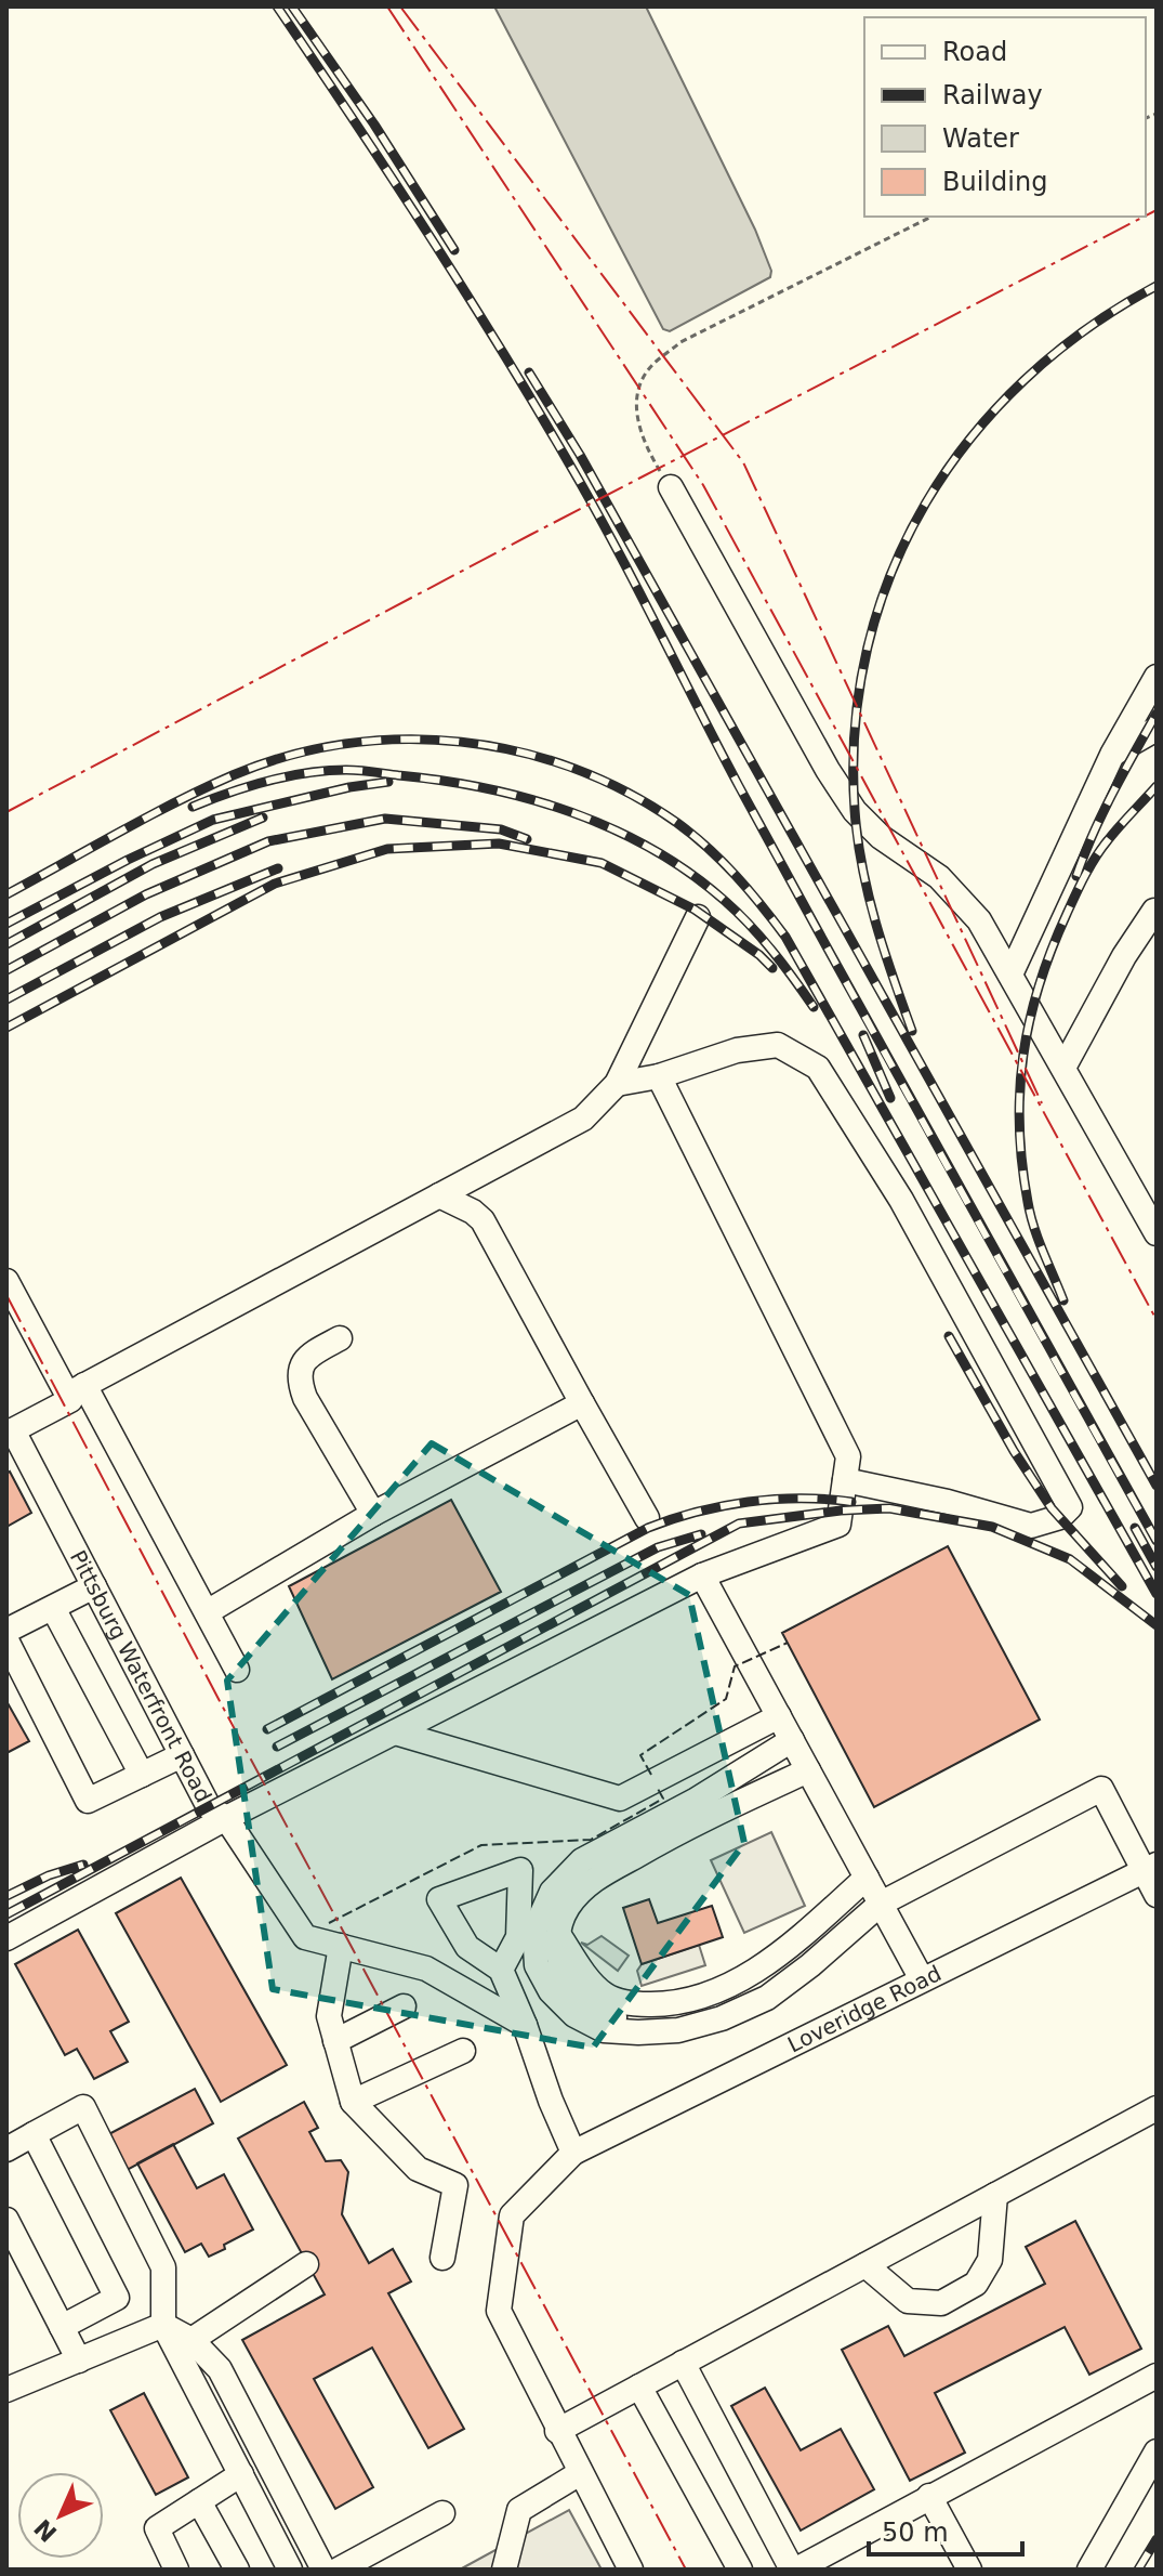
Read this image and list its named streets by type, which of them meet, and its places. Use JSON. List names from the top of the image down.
{
  "streets": {
    "street": ["Pittsburg Waterfront Road", "Loveridge Road"]
  },
  "legend": [
    "Road",
    "Railway",
    "Water",
    "Building"
  ],
  "scale_bar": "50 m",
  "north": "bottom left"
}
